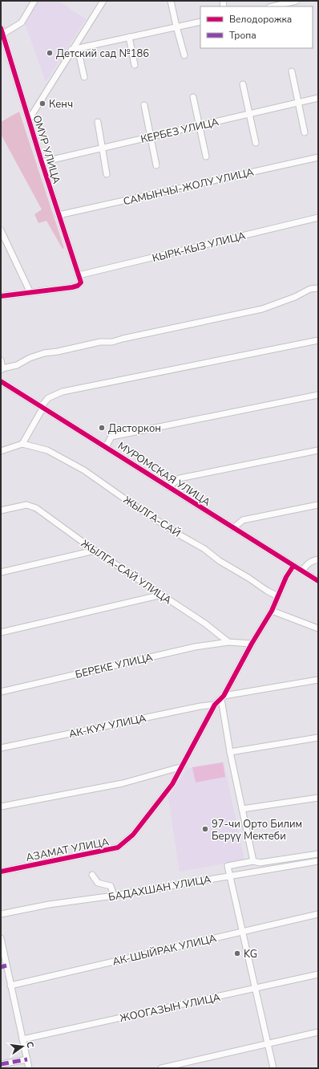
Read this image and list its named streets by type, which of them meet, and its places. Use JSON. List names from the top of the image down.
{
  "streets": {
    "street": [
      "КЕРБЕЗ УЛИЦА",
      "ОМУР УЛИЦА",
      "САМЫНЧЫ-ЖОЛУ УЛИЦА",
      "КЫРК-КЫЗ УЛИЦА",
      "МУРОМСКАЯ УЛИЦА",
      "ЖЫЛГА-САЙ",
      "ЖЫЛГА-САЙ УЛИЦА",
      "БЕРЕКЕ УЛИЦА",
      "АК-КУУ УЛИЦА",
      "АЗАМАТ УЛИЦА",
      "БАДАХШАН УЛИЦА",
      "АК-ШЫЙРАК УЛИЦА",
      "ЖООГАЗЫН УЛИЦА"
    ]
  },
  "crossings": [
    ["КЕРБЕЗ УЛИЦА", "ОМУР УЛИЦА"],
    ["ОМУР УЛИЦА", "САМЫНЧЫ-ЖОЛУ УЛИЦА"],
    ["ОМУР УЛИЦА", "КЫРК-КЫЗ УЛИЦА"],
    ["МУРОМСКАЯ УЛИЦА", "АЗАМАТ УЛИЦА"],
    ["ЖЫЛГА-САЙ", "АЗАМАТ УЛИЦА"],
    ["ЖЫЛГА-САЙ УЛИЦА", "БЕРЕКЕ УЛИЦА"],
    ["АК-КУУ УЛИЦА", "АЗАМАТ УЛИЦА"]
  ],
  "places": [
    "Детский сад №186",
    "Кенч",
    "Дасторкон",
    "97-чи Орто Билим Берүү Мектеби",
    "KG"
  ],
  "legend": ["Велодорожка", "Тропа"],
  "north": "right"
}
